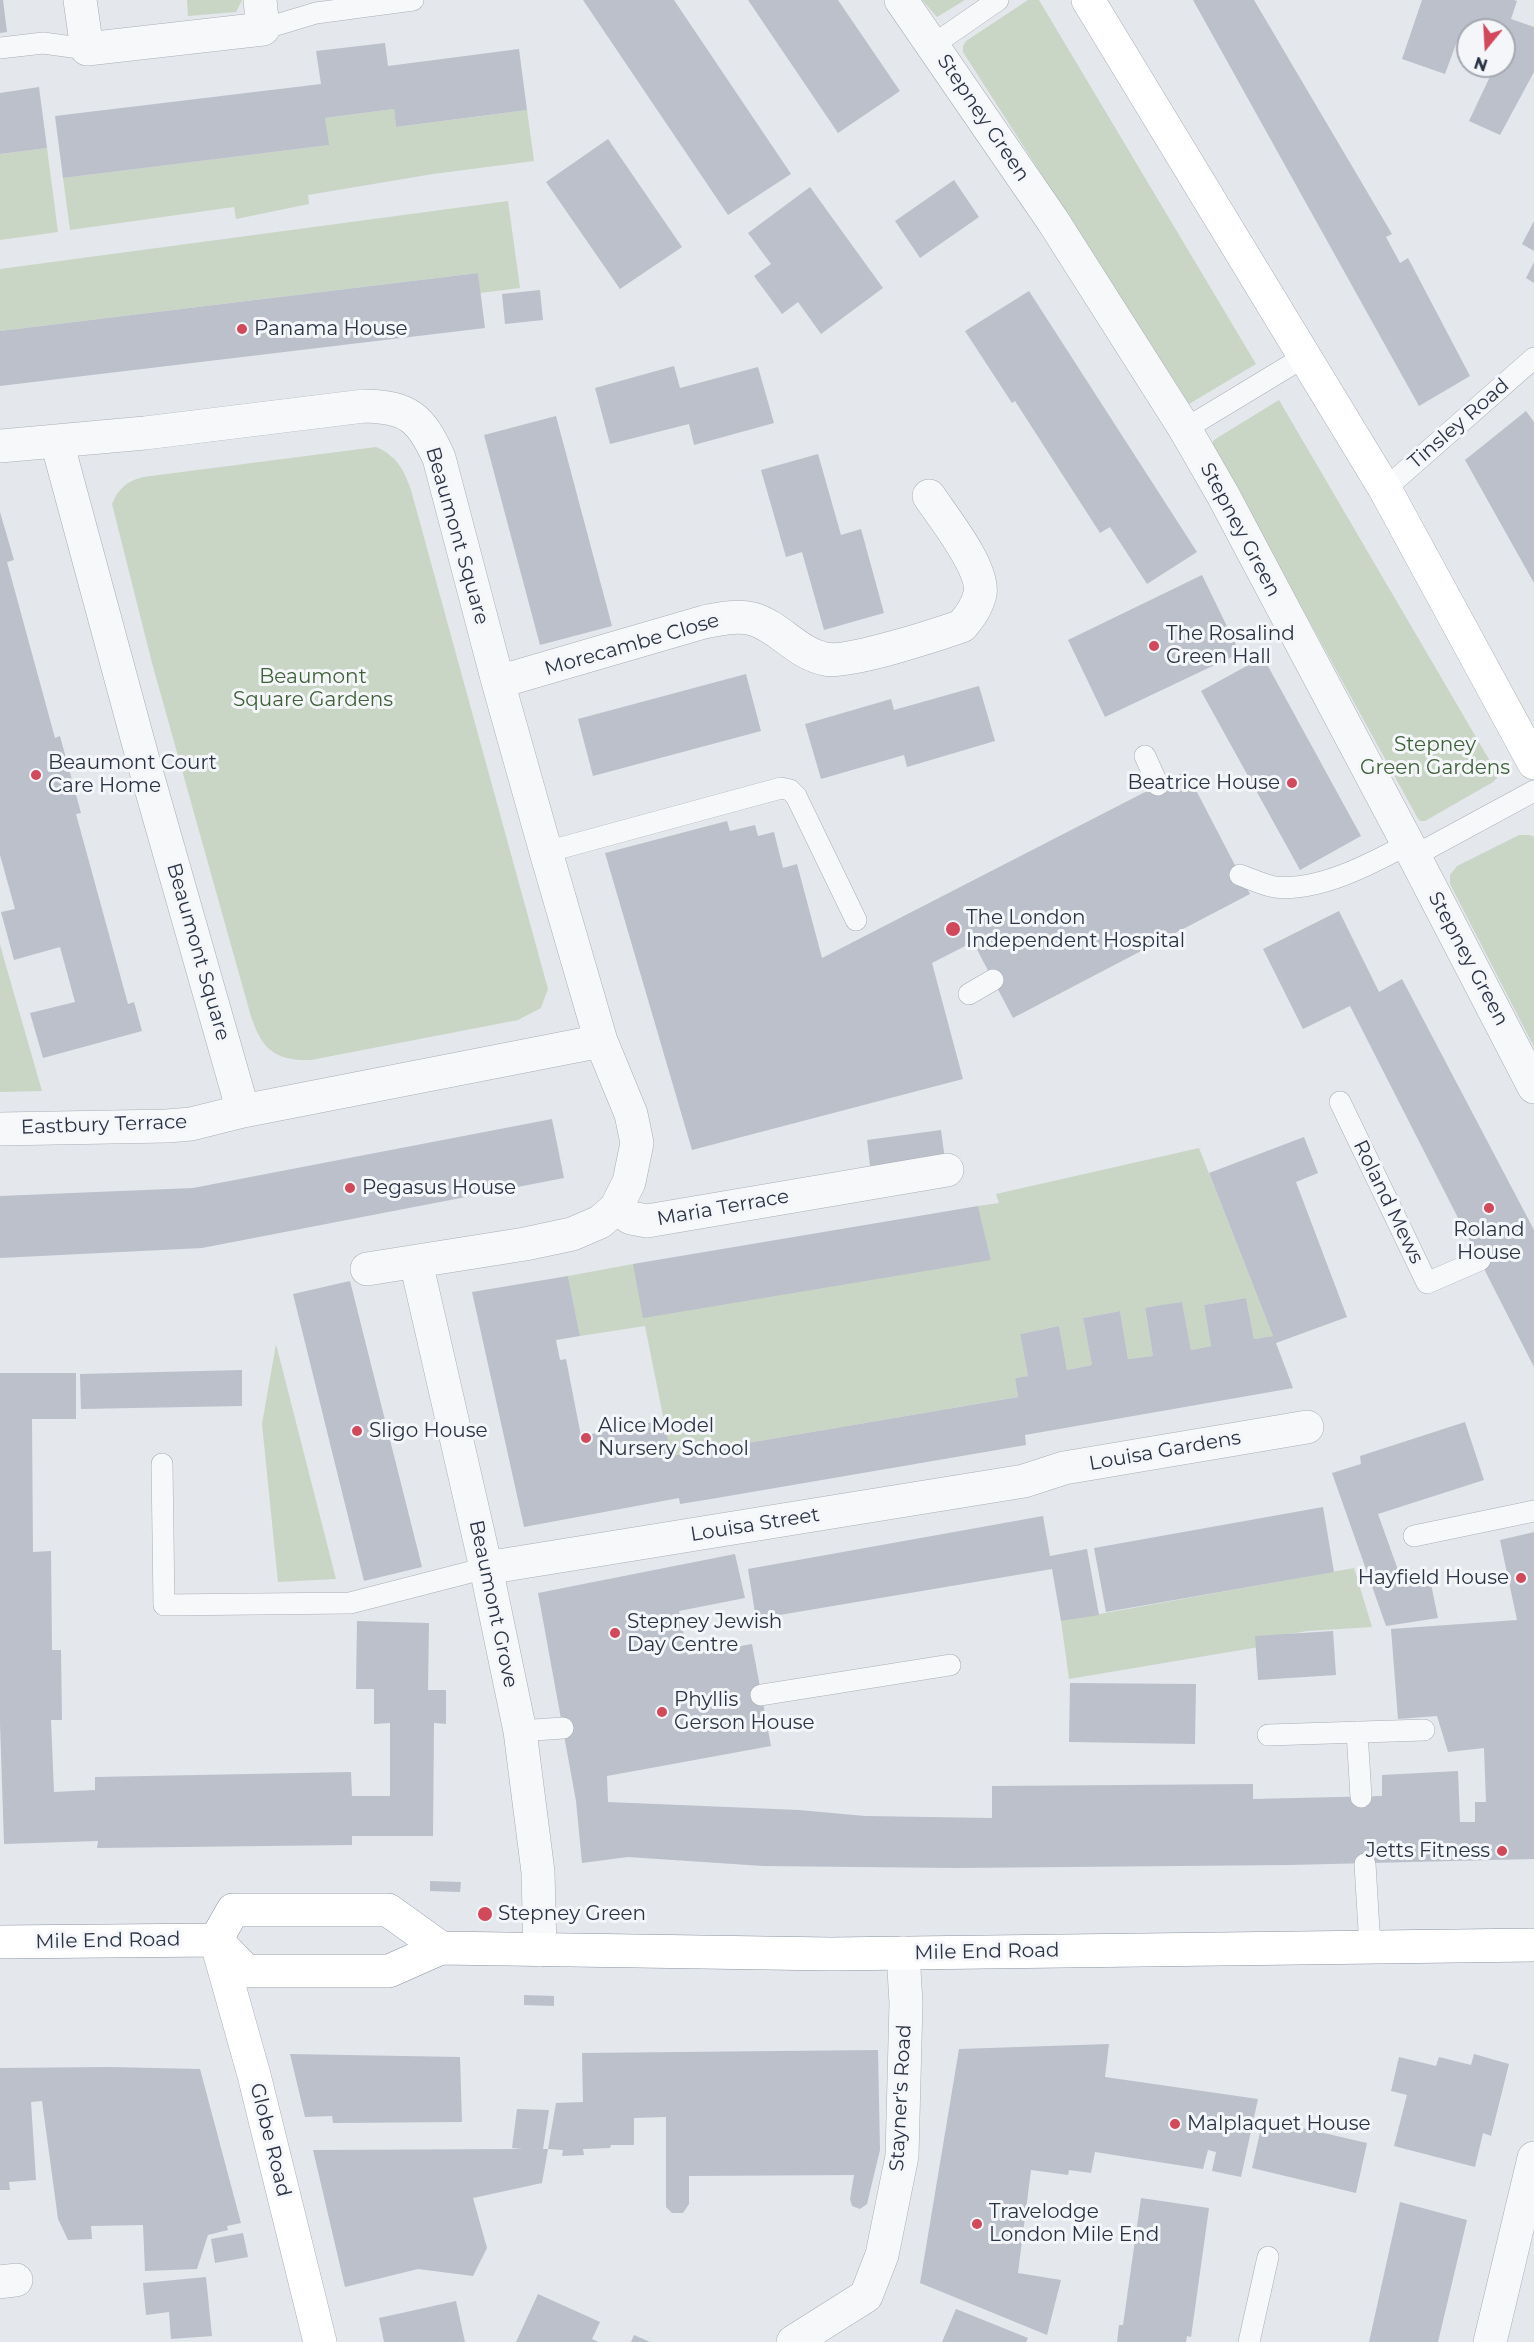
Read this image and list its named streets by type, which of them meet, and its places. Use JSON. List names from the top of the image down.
{
  "streets": {
    "main road": ["Mile End Road", "Globe Road"],
    "street": [
      "Stepney Green",
      "Beaumont Square",
      "Morecambe Close",
      "Eastbury Terrace",
      "Maria Terrace",
      "Louisa Gardens",
      "Louisa Street",
      "Beaumont Grove",
      "Stayner's Road"
    ],
    "lane": ["Tinsley Road", "Roland Mews"]
  },
  "crossings": [
    ["Beaumont Square", "Morecambe Close"],
    ["Beaumont Square", "Eastbury Terrace"],
    ["Beaumont Square", "Maria Terrace"],
    ["Louisa Gardens", "Louisa Street"],
    ["Louisa Street", "Beaumont Grove"],
    ["Beaumont Grove", "Mile End Road"],
    ["Mile End Road", "Stayner's Road"],
    ["Mile End Road", "Globe Road"]
  ],
  "parks": ["Beaumont Square Gardens", "Stepney Green Gardens"],
  "places": [
    "Panama House",
    "The Rosalind Green Hall",
    "Beaumont Court Care Home",
    "Beatrice House",
    "The London Independent Hospital",
    "Pegasus House",
    "Roland House",
    "Sligo House",
    "Alice Model Nursery School",
    "Hayfield House",
    "Stepney Jewish Day Centre",
    "Phyllis Gerson House",
    "Jetts Fitness",
    "Stepney Green",
    "Malplaquet House",
    "Travelodge London Mile End"
  ],
  "north": "bottom"
}
